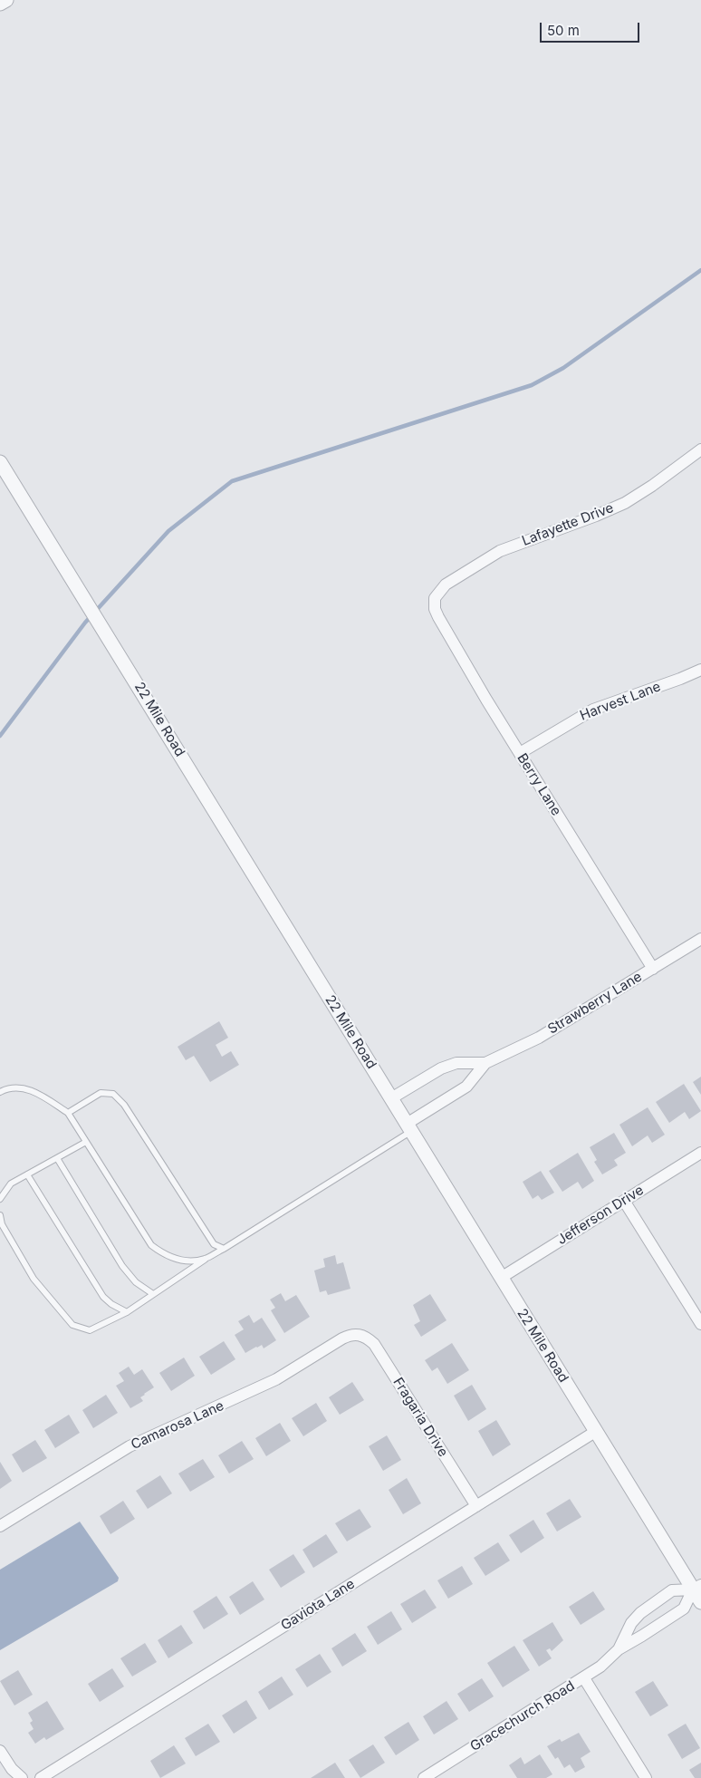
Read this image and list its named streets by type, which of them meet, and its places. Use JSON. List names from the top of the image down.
{
  "streets": {
    "street": [
      "Lafayette Drive",
      "Harvest Lane",
      "22 Mile Road",
      "Berry Lane",
      "Strawberry Lane",
      "Jefferson Drive",
      "Fragaria Drive",
      "Camarosa Lane",
      "Gaviota Lane",
      "Gracechurch Road"
    ]
  },
  "crossings": [
    ["Lafayette Drive", "Berry Lane"],
    ["Harvest Lane", "Berry Lane"],
    ["22 Mile Road", "Strawberry Lane"],
    ["22 Mile Road", "Jefferson Drive"],
    ["22 Mile Road", "Gaviota Lane"],
    ["22 Mile Road", "Gracechurch Road"],
    ["Berry Lane", "Strawberry Lane"],
    ["Fragaria Drive", "Camarosa Lane"],
    ["Fragaria Drive", "Gaviota Lane"]
  ],
  "scale_bar": "50 m"
}
